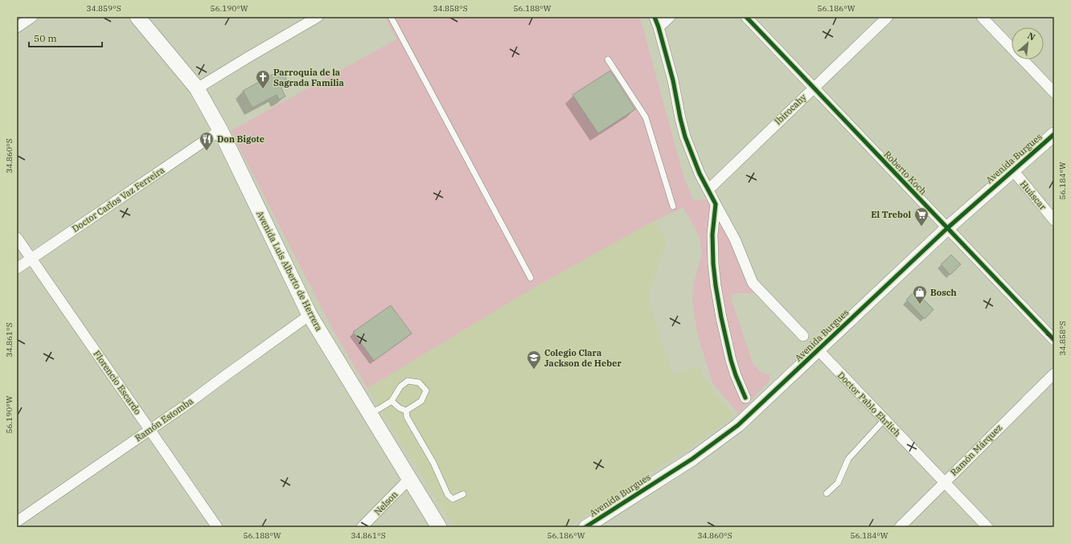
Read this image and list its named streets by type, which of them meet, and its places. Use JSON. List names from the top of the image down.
{
  "streets": {
    "main road": ["Avenida Luis Alberto de Herrera"],
    "street": [
      "Ibirocahy",
      "Avenida Burgues",
      "Roberto Koch",
      "Huáscar",
      "Doctor Carlos Vaz Ferreira",
      "Florencio Escardo",
      "Doctor Pablo Ehrlich",
      "Ramón Estomba",
      "Ramón Márquez",
      "Nelson"
    ]
  },
  "crossings": [
    ["Ibirocahy", "Roberto Koch"],
    ["Avenida Burgues", "Roberto Koch"],
    ["Avenida Burgues", "Huáscar"],
    ["Avenida Burgues", "Doctor Pablo Ehrlich"],
    ["Doctor Carlos Vaz Ferreira", "Avenida Luis Alberto de Herrera"],
    ["Doctor Carlos Vaz Ferreira", "Florencio Escardo"],
    ["Avenida Luis Alberto de Herrera", "Ramón Estomba"],
    ["Avenida Luis Alberto de Herrera", "Nelson"],
    ["Florencio Escardo", "Ramón Estomba"],
    ["Doctor Pablo Ehrlich", "Ramón Márquez"]
  ],
  "places": {
    "church": ["Parroquia de la Sagrada Familia"],
    "restaurant": ["Don Bigote"],
    "supermarket": ["El Trebol"],
    "shop": ["Bosch"],
    "school or university": ["Colegio Clara Jackson de Heber"]
  },
  "scale_bar": "50 m",
  "north": "top right",
  "coordinates": [
    "34.859°S",
    "56.190°W",
    "34.858°S",
    "56.188°W",
    "56.186°W",
    "34.860°S",
    "56.184°W",
    "34.861°S"
  ]
}
